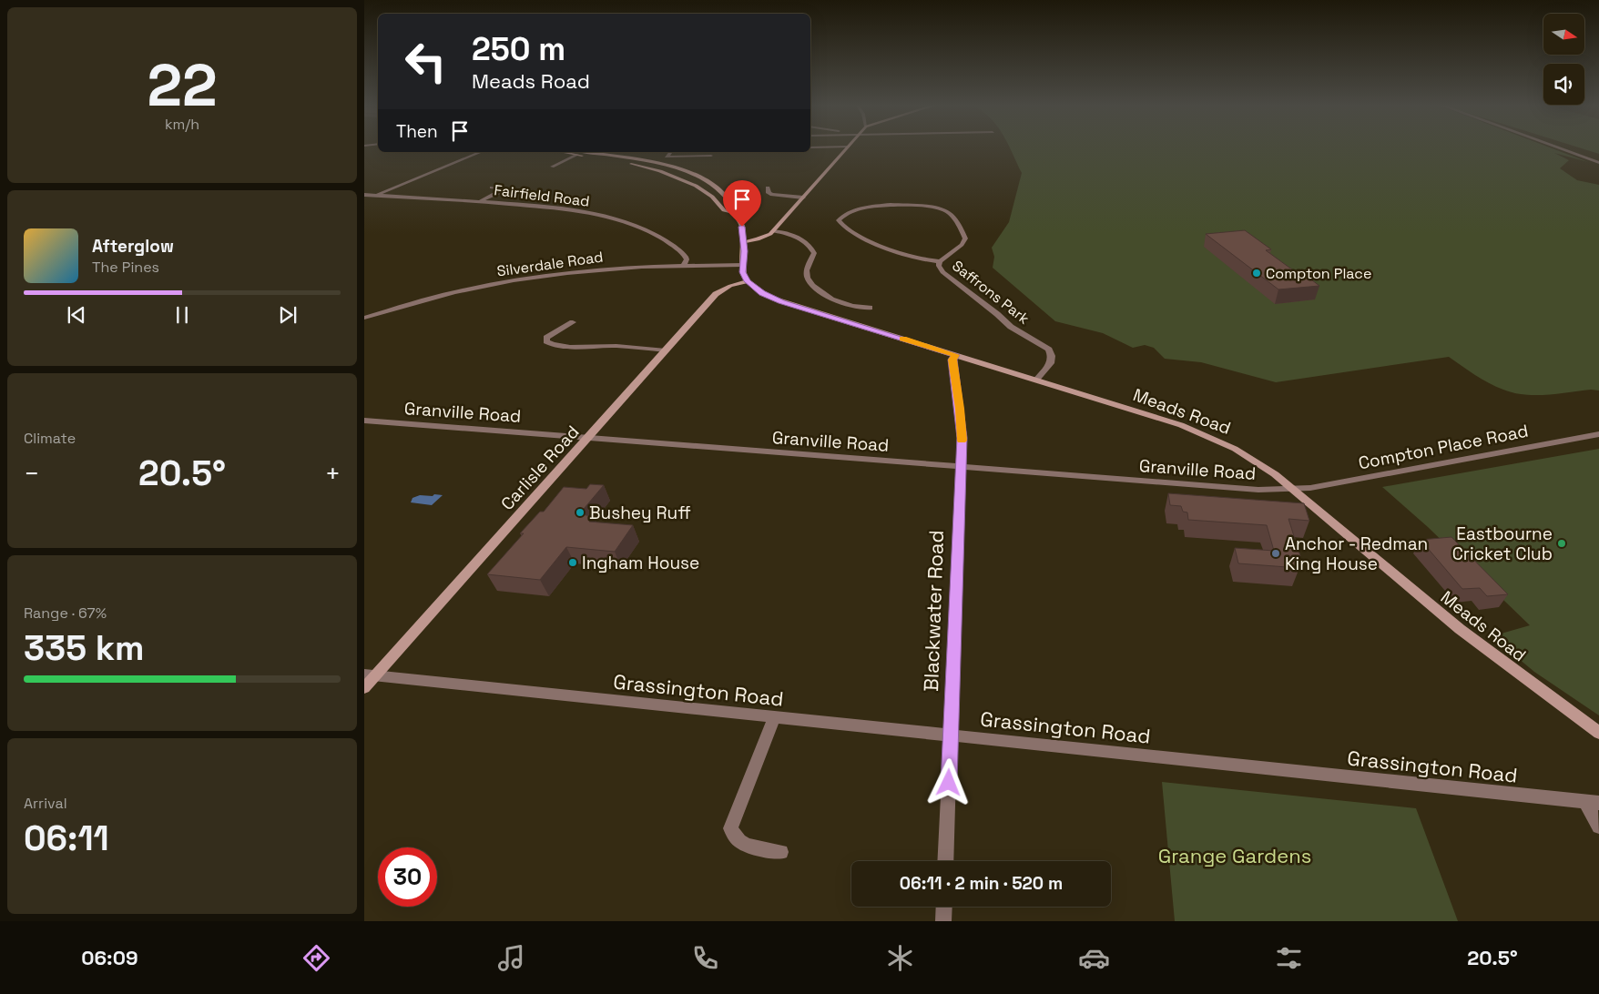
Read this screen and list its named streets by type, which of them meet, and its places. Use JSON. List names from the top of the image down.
{
  "streets": {
    "street": [
      "Fairfield Road",
      "Silverdale Road",
      "Saffrons Park",
      "Meads Road",
      "Granville Road",
      "Compton Place Road",
      "Carlisle Road",
      "Blackwater Road",
      "Grassington Road"
    ]
  },
  "crossings": [
    ["Fairfield Road", "Silverdale Road"],
    ["Saffrons Park", "Meads Road"],
    ["Meads Road", "Granville Road"],
    ["Meads Road", "Compton Place Road"],
    ["Meads Road", "Carlisle Road"],
    ["Meads Road", "Blackwater Road"],
    ["Granville Road", "Compton Place Road"],
    ["Granville Road", "Carlisle Road"],
    ["Granville Road", "Blackwater Road"],
    ["Carlisle Road", "Grassington Road"],
    ["Blackwater Road", "Grassington Road"]
  ],
  "parks": ["Grange Gardens"],
  "places": [
    "Compton Place",
    "Bushey Ruff",
    "Eastbourne Cricket Club",
    "Anchor - Redman King House",
    "Ingham House"
  ],
  "north": "right",
  "page": {
    "tile": [
      ["22", "km/h"],
      "Climate",
      ["Range · 67%", "335 km"],
      ["Arrival", "06:11"]
    ],
    "turn": ["250 m", "Meads Road"],
    "then": "Then",
    "song": ["Afterglow", "The Pines"],
    "heat": ["−", "20.5°", "+"],
    "limit": "30",
    "trip": "06:11 · 2 min · 520 m",
    "tabs": ["06:09", "20.5°"]
  }
}
